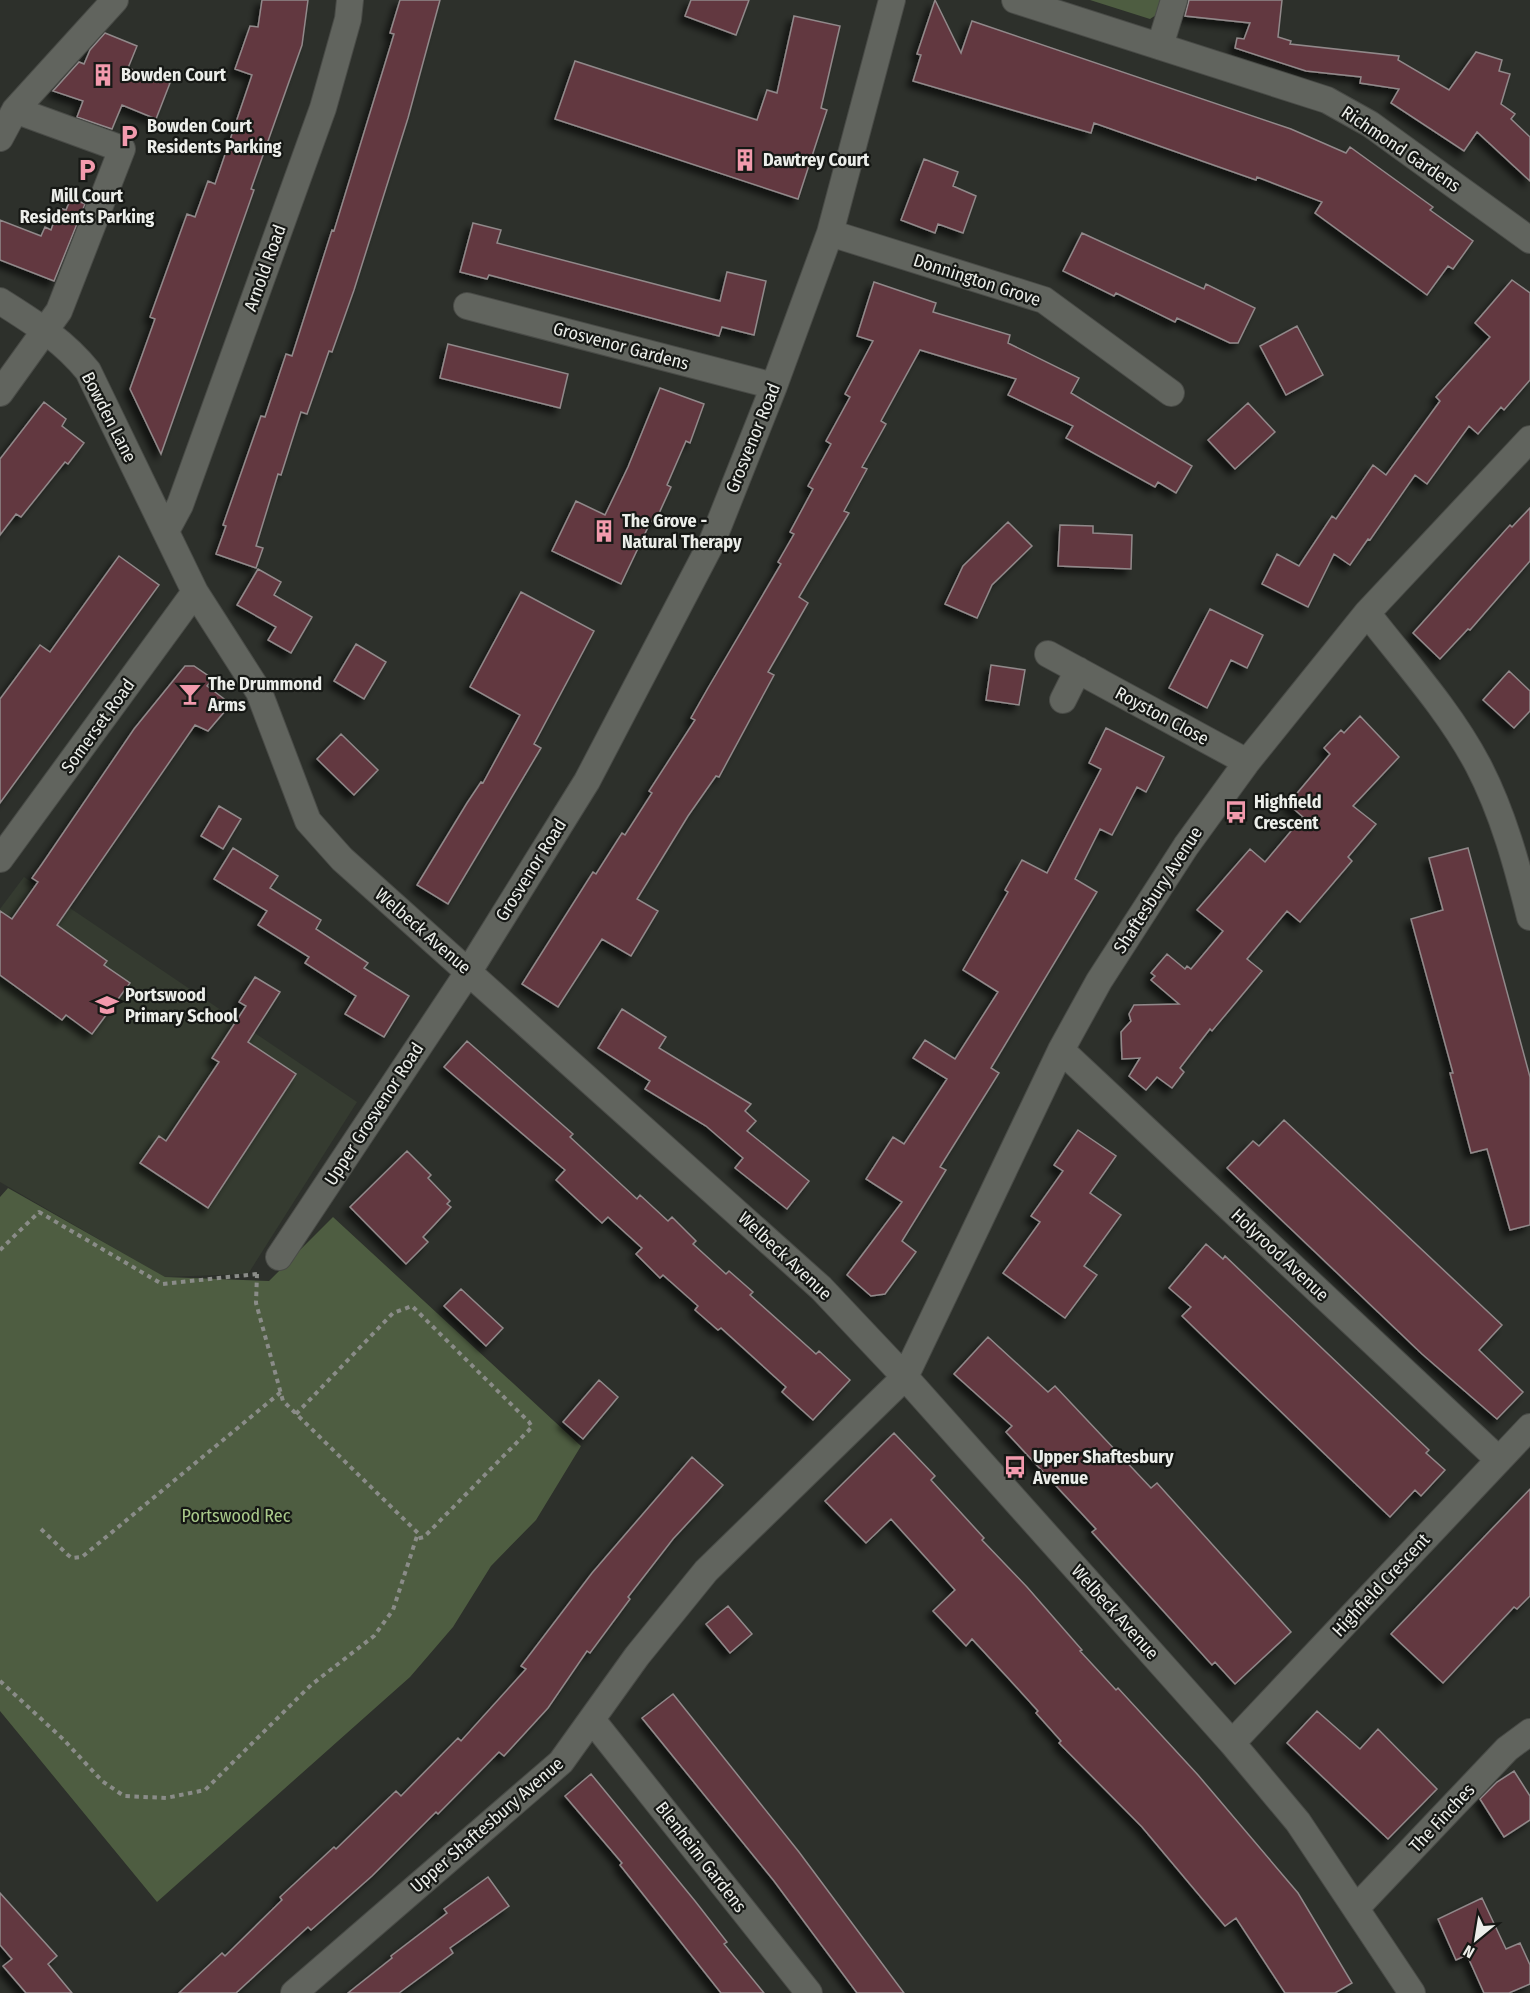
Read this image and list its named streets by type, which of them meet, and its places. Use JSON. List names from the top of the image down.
{
  "streets": {
    "street": [
      "Richmond Gardens",
      "Arnold Road",
      "Donnington Grove",
      "Grosvenor Gardens",
      "Bowden Lane",
      "Grosvenor Road",
      "Royston Close",
      "Somerset Road",
      "Shaftesbury Avenue",
      "Welbeck Avenue",
      "Upper Grosvenor Road",
      "Holyrood Avenue",
      "Highfield Crescent",
      "The Finches",
      "Upper Shaftesbury Avenue",
      "Blenheim Gardens"
    ]
  },
  "crossings": [
    ["Arnold Road", "Bowden Lane"],
    ["Arnold Road", "Welbeck Avenue"],
    ["Donnington Grove", "Grosvenor Road"],
    ["Grosvenor Gardens", "Grosvenor Road"],
    ["Bowden Lane", "Welbeck Avenue"],
    ["Grosvenor Road", "Welbeck Avenue"],
    ["Grosvenor Road", "Upper Grosvenor Road"],
    ["Royston Close", "Shaftesbury Avenue"],
    ["Somerset Road", "Welbeck Avenue"],
    ["Shaftesbury Avenue", "Welbeck Avenue"],
    ["Shaftesbury Avenue", "Holyrood Avenue"],
    ["Shaftesbury Avenue", "Upper Shaftesbury Avenue"],
    ["Welbeck Avenue", "Upper Grosvenor Road"],
    ["Welbeck Avenue", "Highfield Crescent"],
    ["Welbeck Avenue", "The Finches"],
    ["Welbeck Avenue", "Upper Shaftesbury Avenue"],
    ["Holyrood Avenue", "Highfield Crescent"],
    ["Upper Shaftesbury Avenue", "Blenheim Gardens"]
  ],
  "parks": ["Portswood Rec"],
  "places": {
    "building": ["Bowden Court", "Dawtrey Court", "The Grove - Natural Therapy"],
    "parking": ["Bowden Court Residents Parking", "Mill Court Residents Parking"],
    "bar": ["The Drummond Arms"],
    "bus stop": ["Highfield Crescent", "Upper Shaftesbury Avenue"],
    "school or university": ["Portswood Primary School"]
  },
  "north": "bottom left"
}
